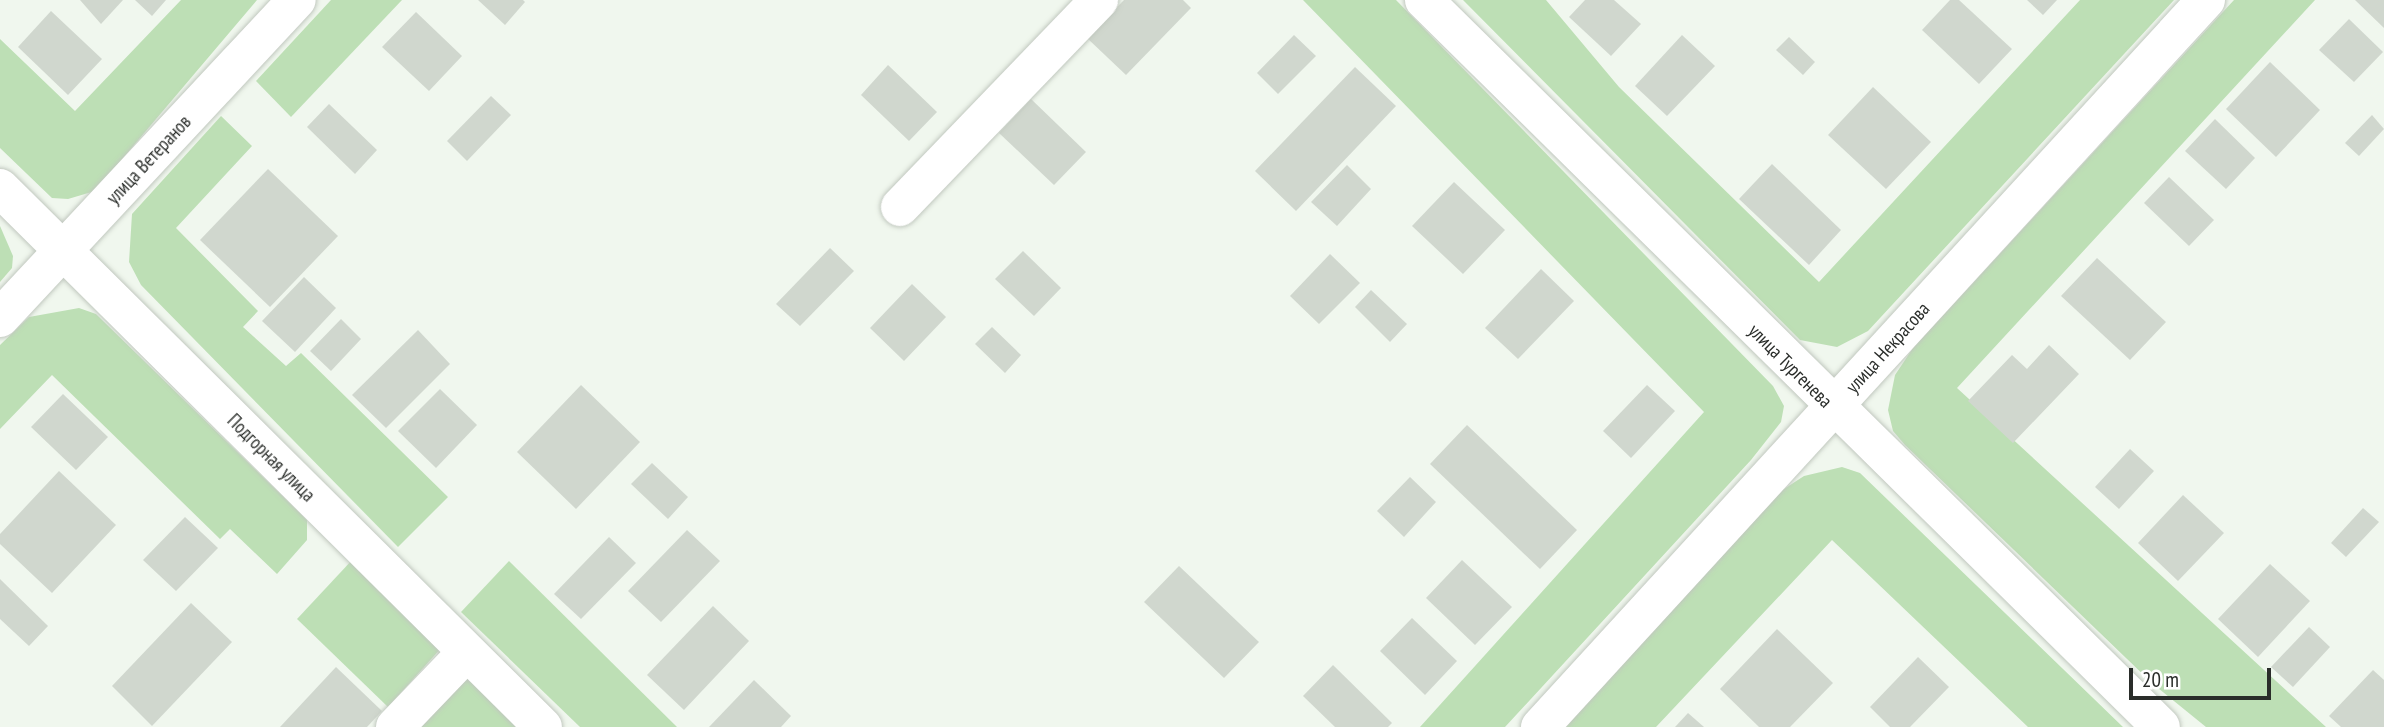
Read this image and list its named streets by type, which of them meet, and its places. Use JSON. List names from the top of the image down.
{
  "streets": {
    "street": [
      "улица Ветеранов",
      "улица Некрасова",
      "улица Тургенева",
      "Подгорная улица"
    ]
  },
  "crossings": [
    ["улица Ветеранов", "Подгорная улица"],
    ["улица Некрасова", "улица Тургенева"]
  ],
  "scale_bar": "20 m"
}
